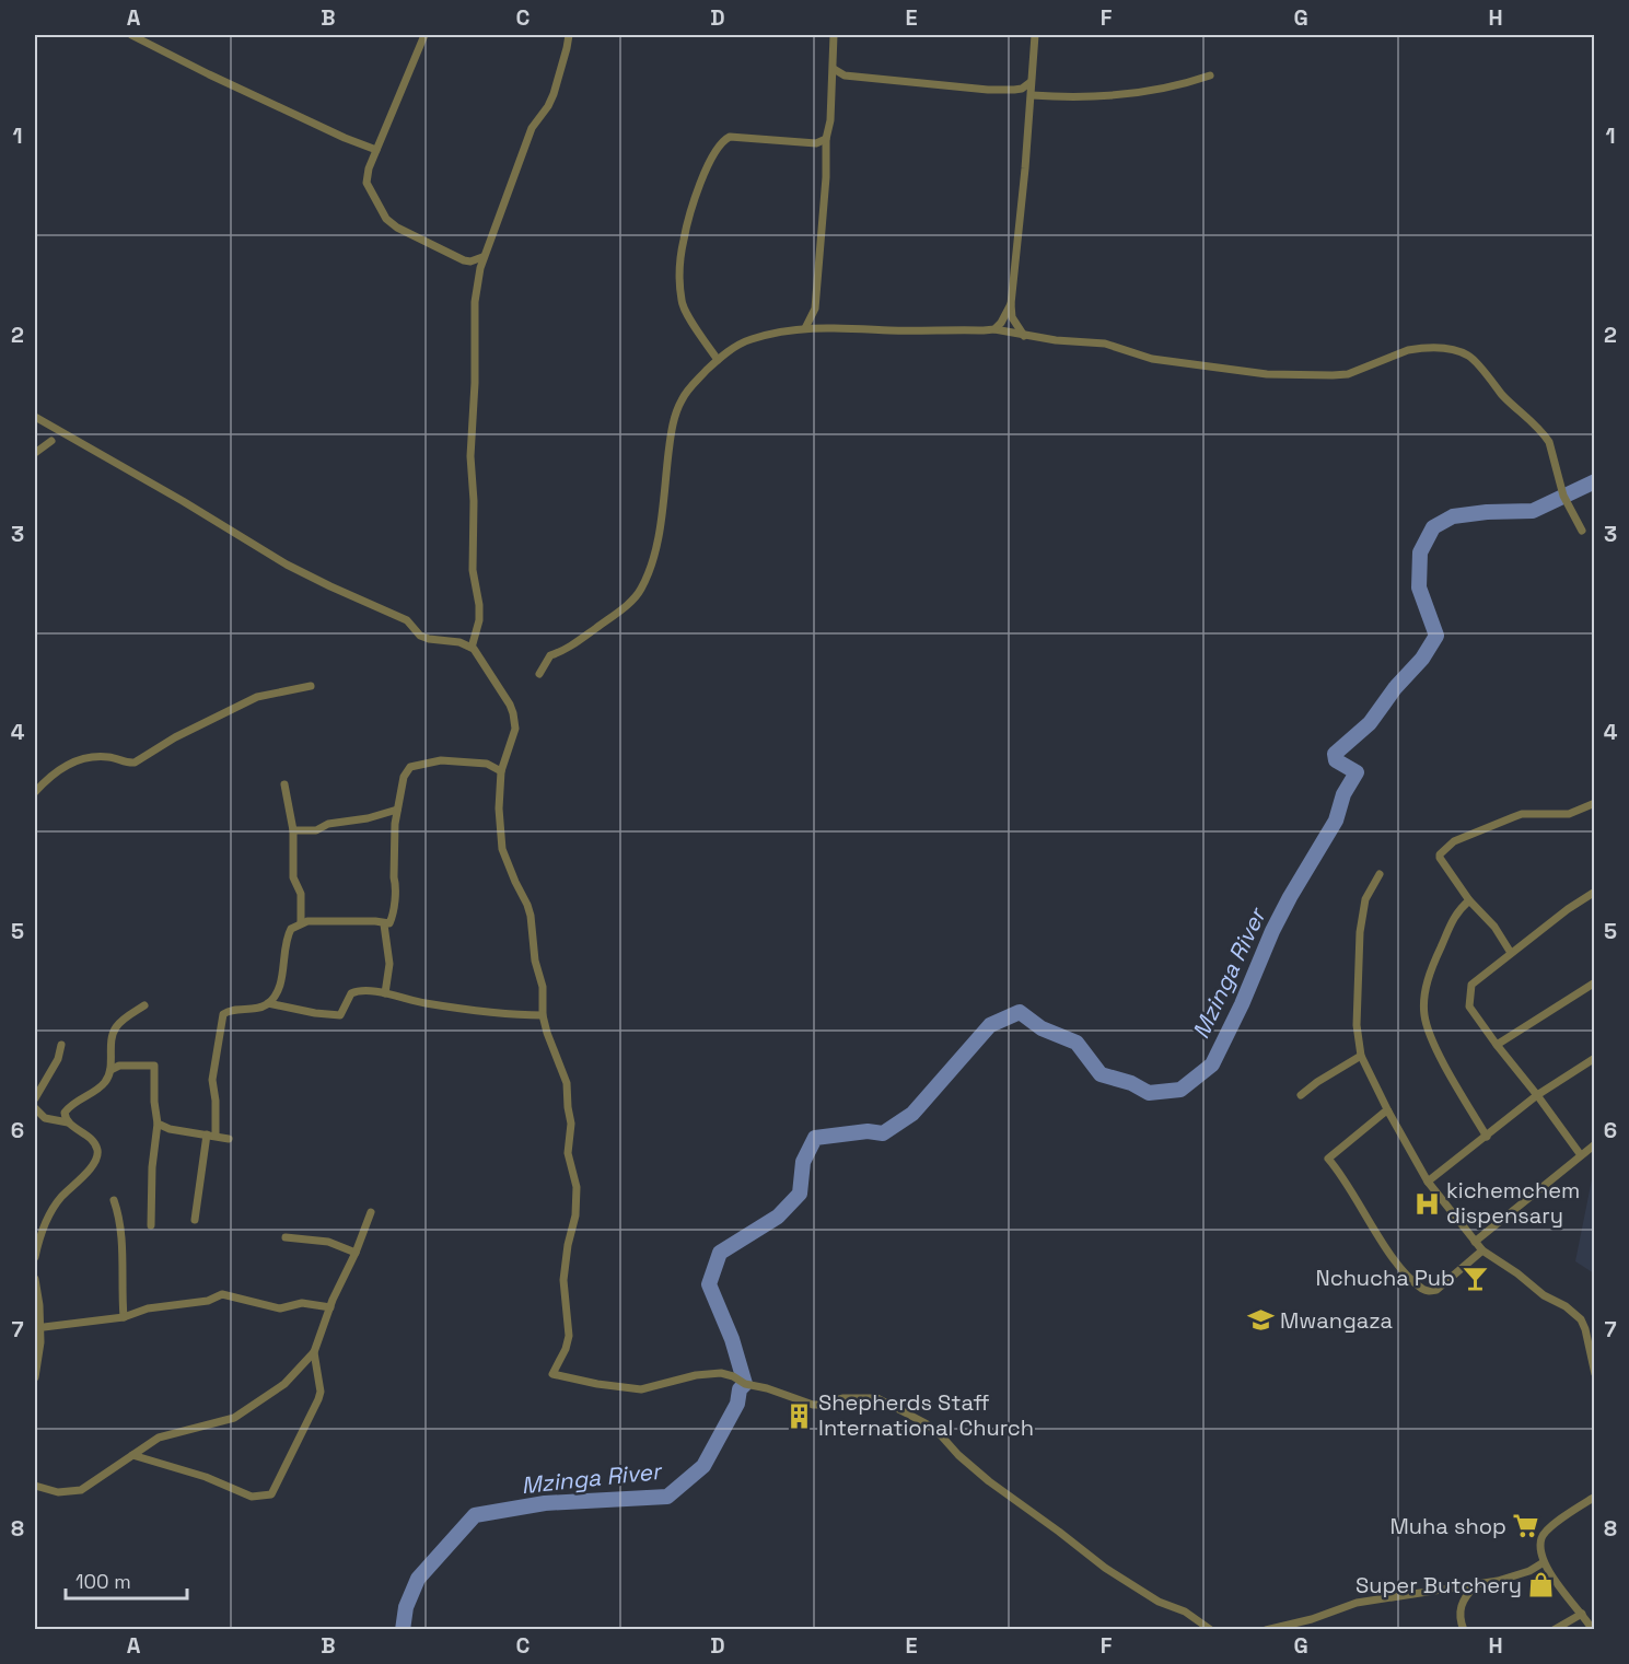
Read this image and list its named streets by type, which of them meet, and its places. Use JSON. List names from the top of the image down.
{
  "water": ["Mzinga River"],
  "places": {
    "hospital": ["kichemchem dispensary"],
    "bar": ["Nchucha Pub"],
    "school or university": ["Mwangaza"],
    "building": ["Shepherds Staff International Church"],
    "supermarket": ["Muha shop"],
    "shop": ["Super Butchery"]
  },
  "scale_bar": "100 m",
  "grid": {
    "columns": [
      "A",
      "B",
      "C",
      "D",
      "E",
      "F",
      "G",
      "H"
    ],
    "rows": [
      "1",
      "2",
      "3",
      "4",
      "5",
      "6",
      "7",
      "8"
    ]
  }
}
